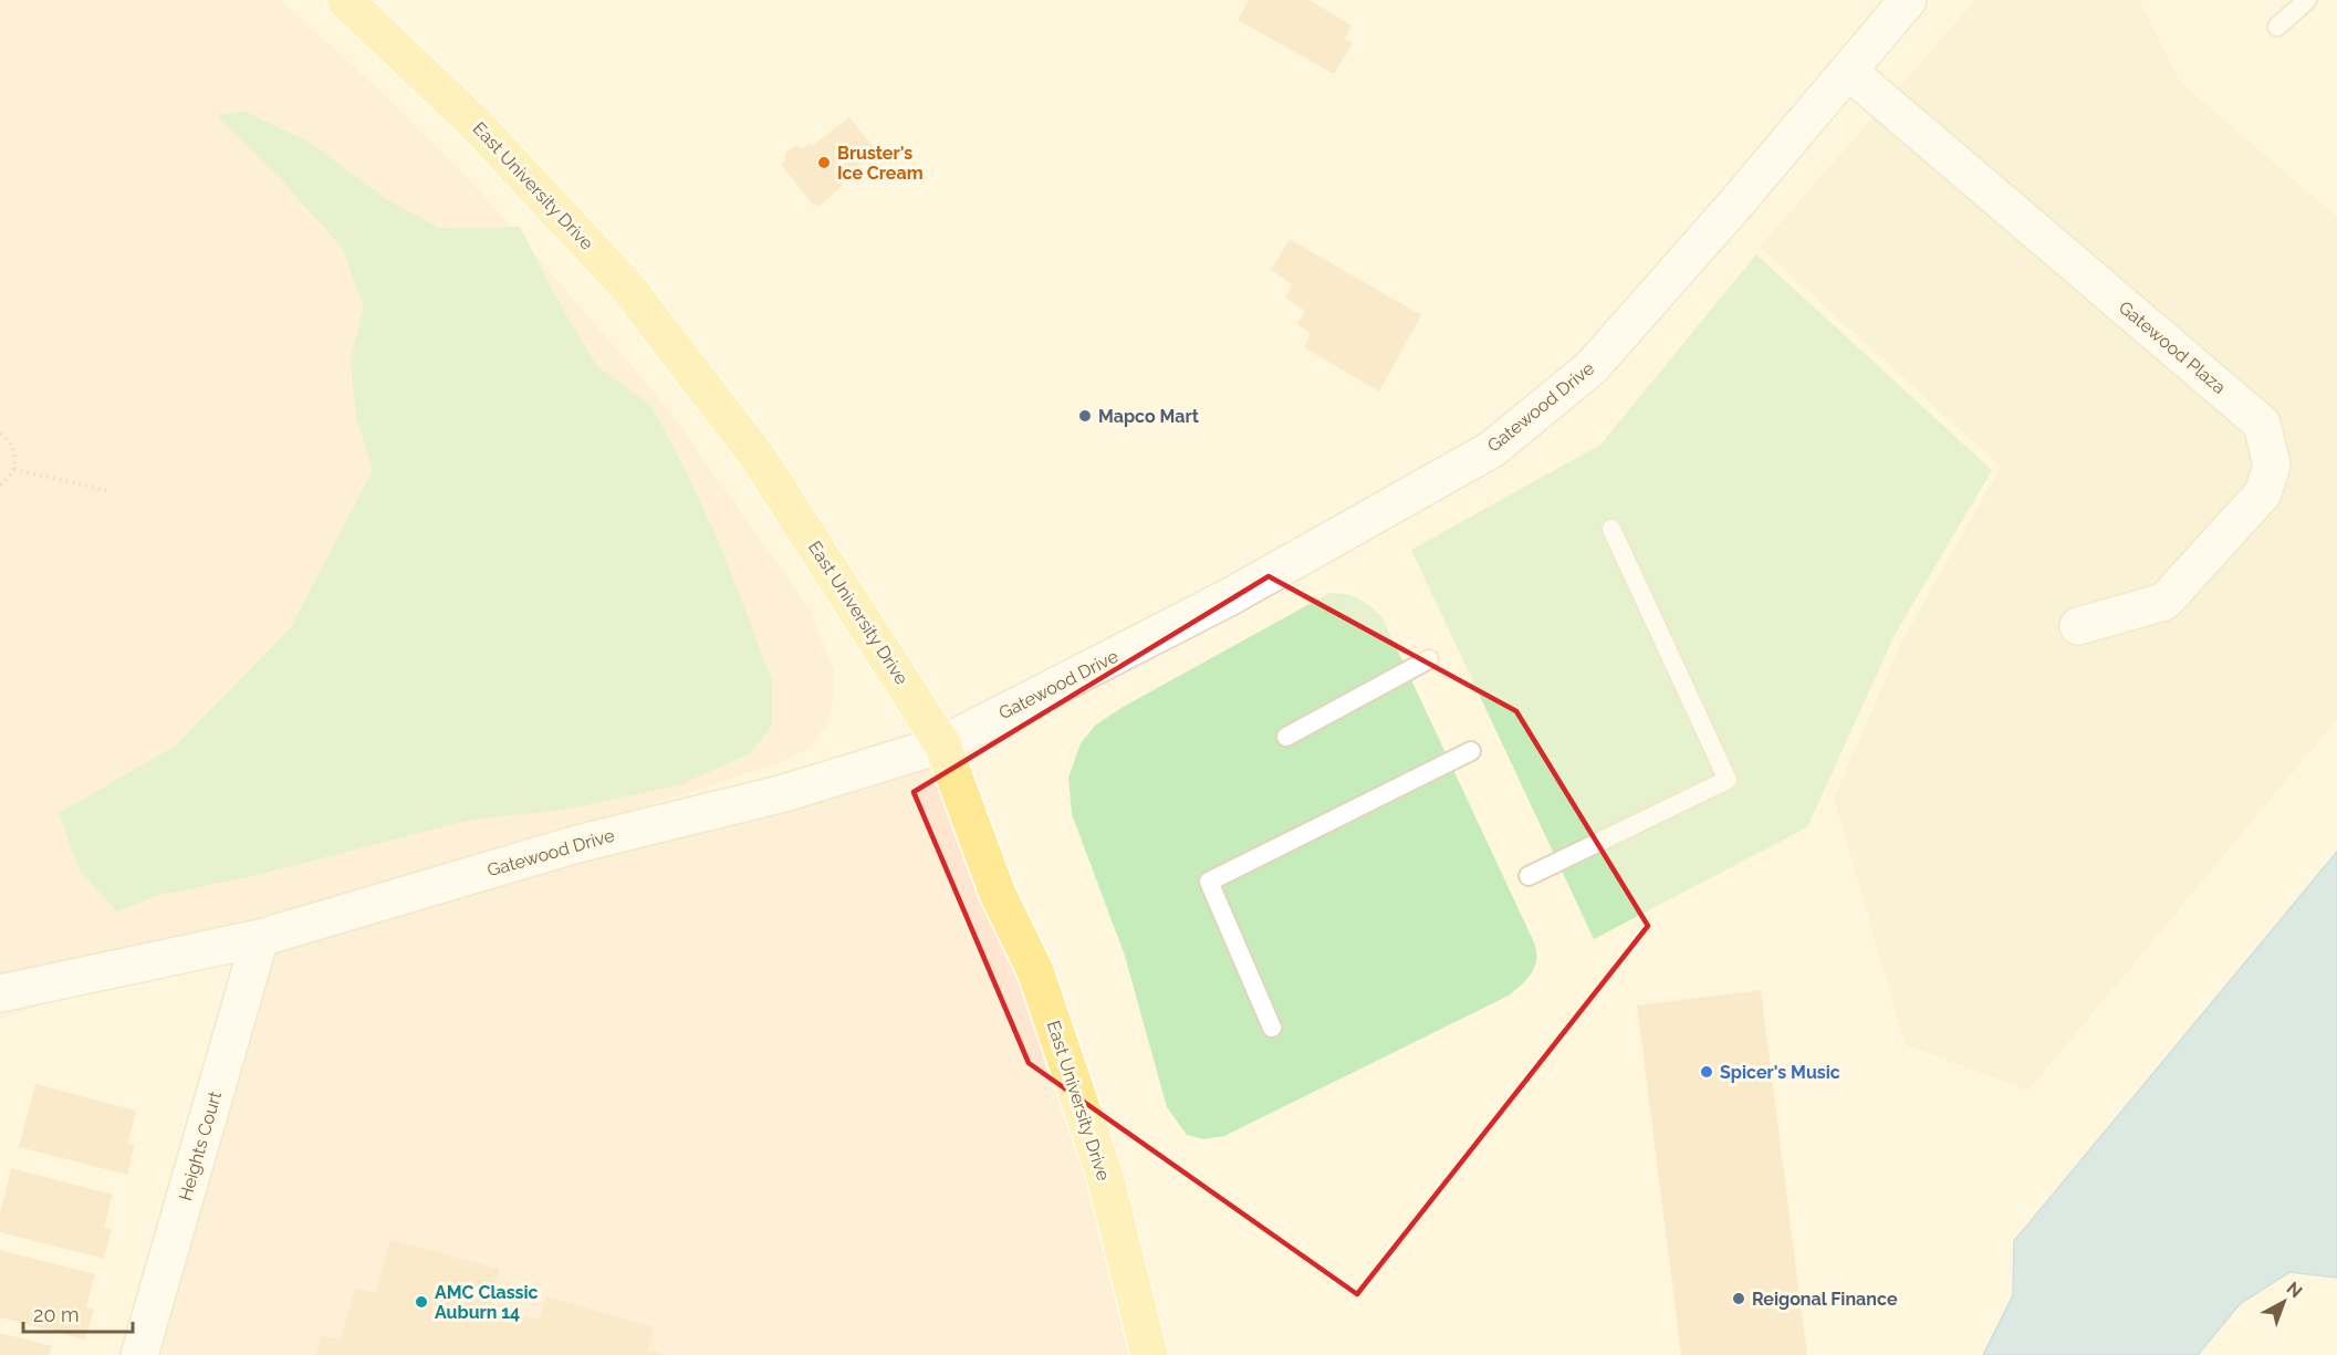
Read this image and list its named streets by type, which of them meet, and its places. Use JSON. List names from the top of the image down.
{
  "streets": {
    "main road": ["East University Drive"],
    "street": ["Gatewood Plaza", "Gatewood Drive", "Heights Court"]
  },
  "crossings": [
    ["East University Drive", "Gatewood Drive"],
    ["Gatewood Plaza", "Gatewood Drive"],
    ["Gatewood Drive", "Heights Court"]
  ],
  "places": [
    "Bruster's Ice Cream",
    "Mapco Mart",
    "Spicer's Music",
    "Reigonal Finance",
    "AMC Classic Auburn 14"
  ],
  "scale_bar": "20 m",
  "north": "top right"
}
